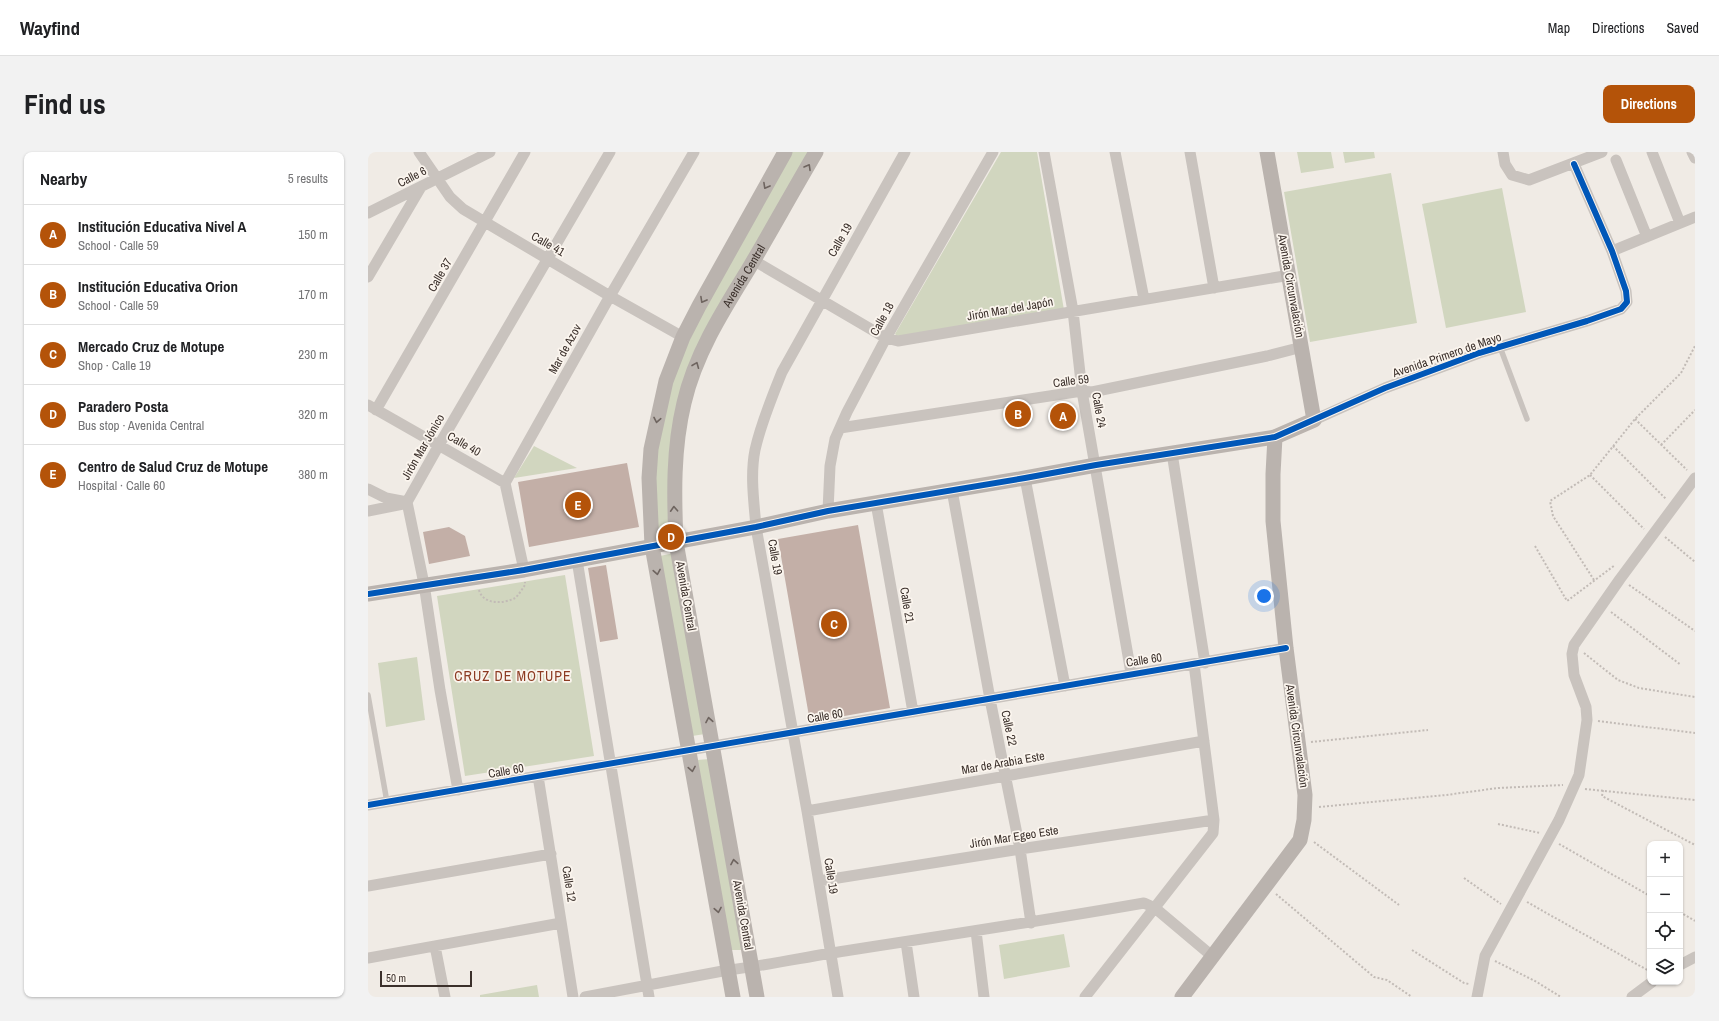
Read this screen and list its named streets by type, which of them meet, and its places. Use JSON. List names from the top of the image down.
{
  "streets": {
    "street": [
      "Calle 6",
      "Calle 19",
      "Calle 41",
      "Calle 37",
      "Avenida Central",
      "Avenida Circunvalación",
      "Jirón Mar del Japón",
      "Calle 18",
      "Mar de Azov",
      "Avenida Primero de Mayo",
      "Calle 59",
      "Calle 24",
      "Calle 40",
      "Jirón Mar Jónico",
      "Calle 21",
      "Calle 60",
      "Calle 22",
      "Mar de Arabia Este",
      "Jirón Mar Egeo Este",
      "Calle 12"
    ]
  },
  "crossings": [
    ["Calle 6", "Calle 41"],
    ["Calle 19", "Jirón Mar del Japón"],
    ["Calle 19", "Calle 60"],
    ["Calle 19", "Mar de Arabia Este"],
    ["Calle 19", "Jirón Mar Egeo Este"],
    ["Calle 41", "Calle 37"],
    ["Calle 41", "Avenida Central"],
    ["Calle 41", "Mar de Azov"],
    ["Calle 41", "Jirón Mar Jónico"],
    ["Calle 37", "Calle 40"],
    ["Avenida Central", "Jirón Mar del Japón"],
    ["Avenida Central", "Calle 60"],
    ["Avenida Circunvalación", "Jirón Mar del Japón"],
    ["Avenida Circunvalación", "Avenida Primero de Mayo"],
    ["Avenida Circunvalación", "Calle 59"],
    ["Avenida Circunvalación", "Calle 60"],
    ["Jirón Mar del Japón", "Calle 18"],
    ["Jirón Mar del Japón", "Calle 24"],
    ["Calle 18", "Calle 59"],
    ["Mar de Azov", "Calle 40"],
    ["Calle 59", "Calle 24"],
    ["Calle 24", "Calle 60"],
    ["Calle 40", "Jirón Mar Jónico"],
    ["Calle 21", "Calle 60"],
    ["Calle 60", "Calle 22"],
    ["Calle 60", "Calle 12"],
    ["Calle 22", "Mar de Arabia Este"],
    ["Calle 22", "Jirón Mar Egeo Este"]
  ],
  "districts": ["CRUZ DE MOTUPE"],
  "scale_bar": "50 m",
  "page": {
    "header": "Wayfind",
    "nav": ["Map", "Directions", "Saved"],
    "title": "Find us",
    "buttons": "Directions",
    "heading": ["Nearby", "5 results"],
    "list": [
      {
        "mark": "A",
        "name": "Institución Educativa Nivel A",
        "note": "School · Calle 59",
        "value": "150 m"
      },
      {
        "mark": "B",
        "name": "Institución Educativa Orion",
        "note": "School · Calle 59",
        "value": "170 m"
      },
      {
        "mark": "C",
        "name": "Mercado Cruz de Motupe",
        "note": "Shop · Calle 19",
        "value": "230 m"
      },
      {
        "mark": "D",
        "name": "Paradero Posta",
        "note": "Bus stop · Avenida Central",
        "value": "320 m"
      },
      {
        "mark": "E",
        "name": "Centro de Salud Cruz de Motupe",
        "note": "Hospital · Calle 60",
        "value": "380 m"
      }
    ],
    "pins": [
      "B",
      "A",
      "E",
      "D",
      "C"
    ],
    "map_buttons": ["+", "−"],
    "scale": "50 m"
  }
}
